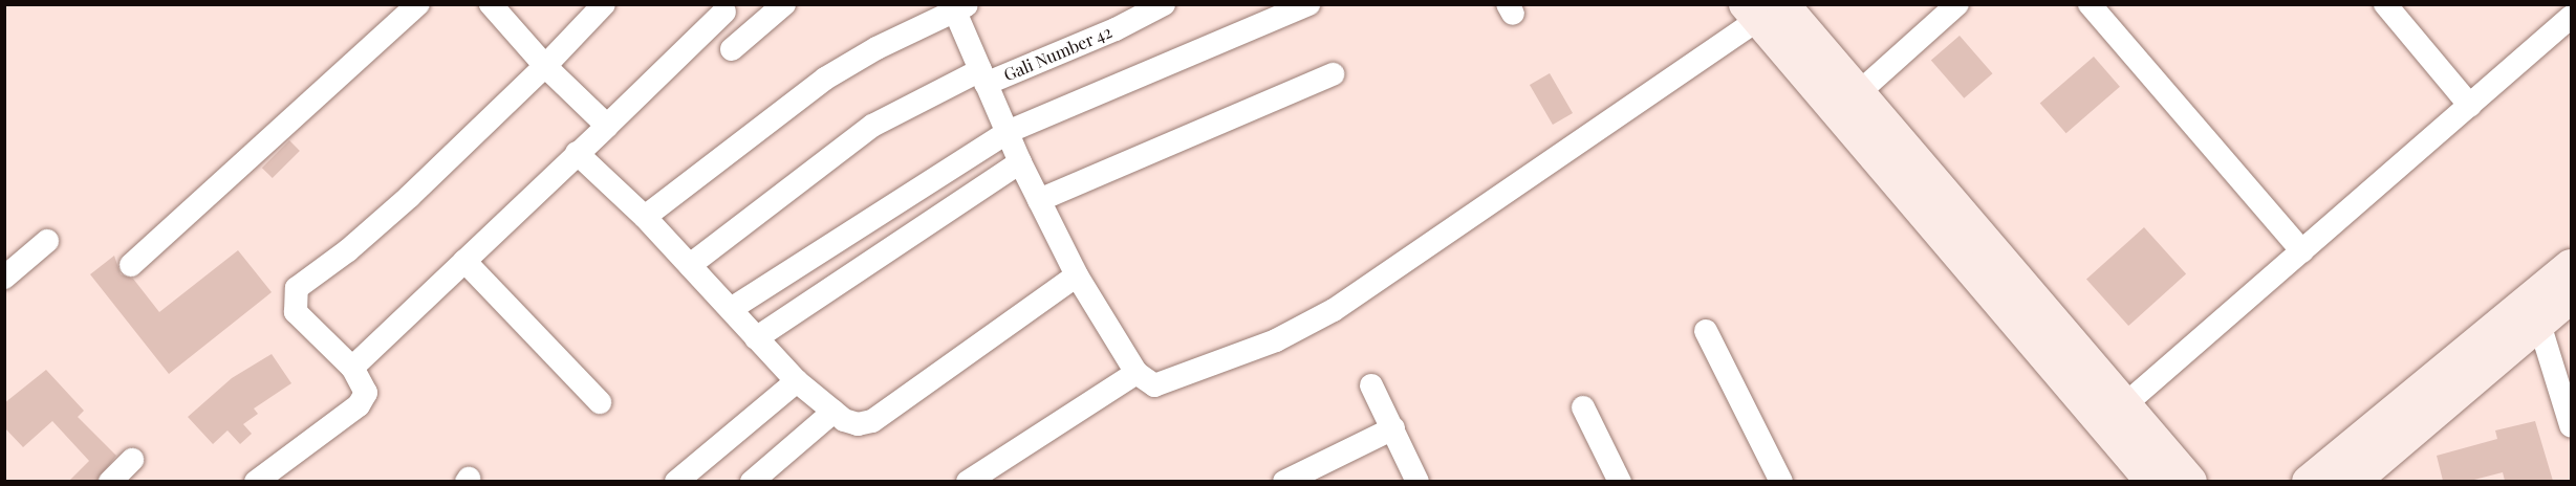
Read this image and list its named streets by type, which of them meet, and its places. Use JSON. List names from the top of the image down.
{
  "streets": {
    "street": ["Gali Number 42"]
  }
}
